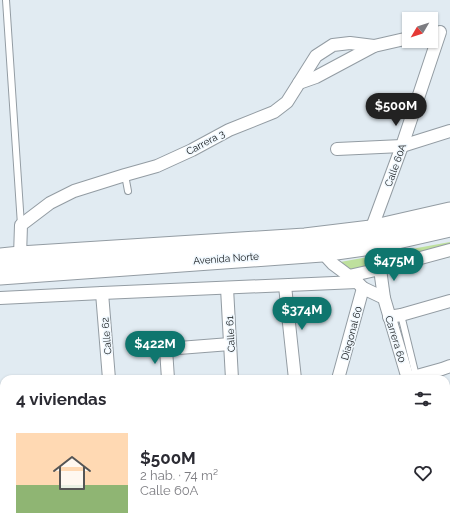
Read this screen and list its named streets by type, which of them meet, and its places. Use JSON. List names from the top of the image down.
{
  "streets": {
    "main road": ["Avenida Norte"],
    "street": [
      "Carrera 3",
      "Calle 60A",
      "Diagonal 60",
      "Calle 61",
      "Calle 62",
      "Carrera 60"
    ]
  },
  "crossings": [
    ["Calle 60A", "Avenida Norte"]
  ],
  "north": "bottom left",
  "page": {
    "price": [
      "$500M",
      "$475M",
      "$374M",
      "$422M"
    ],
    "heading": "4 viviendas",
    "list": [
      {
        "name": "$500M",
        "note": "2 hab. · 74 m² · Calle 60A"
      }
    ]
  }
}
